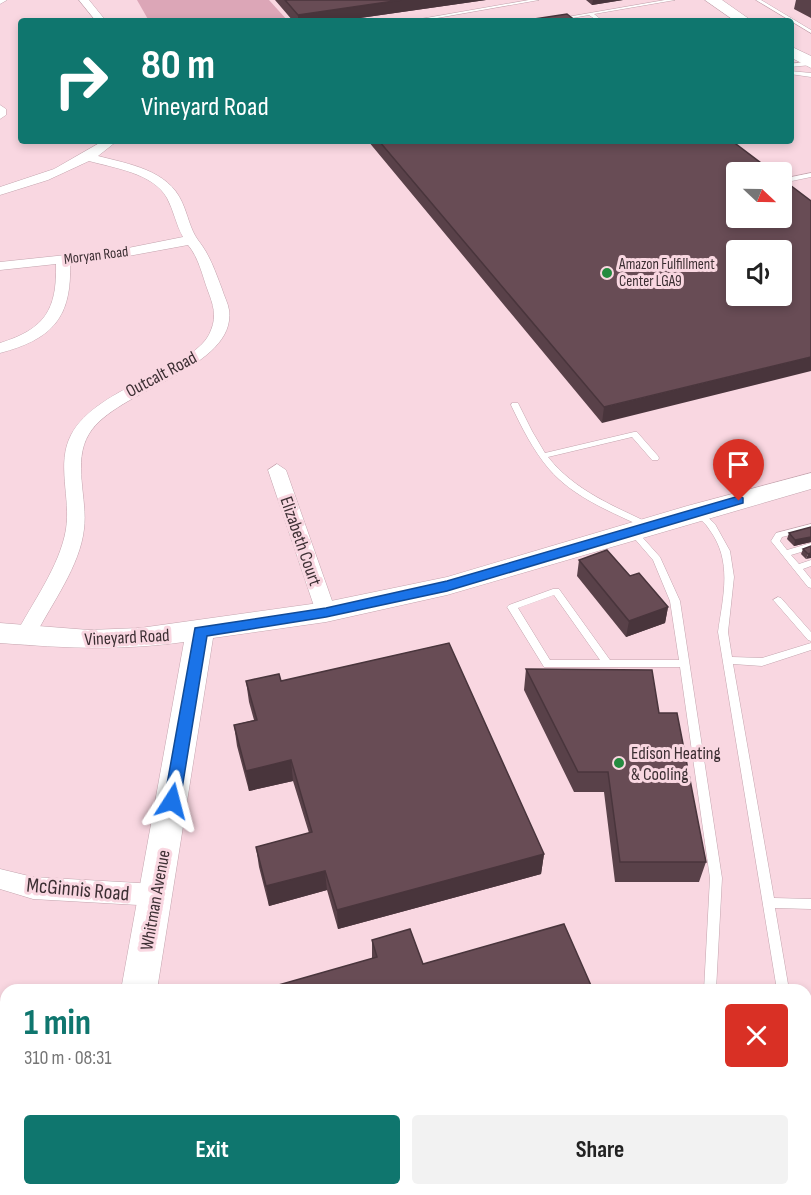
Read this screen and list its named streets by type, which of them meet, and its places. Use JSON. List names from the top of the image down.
{
  "streets": {
    "street": [
      "Moryan Road",
      "Outcalt Road",
      "Elizabeth Court",
      "Vineyard Road",
      "McGinnis Road",
      "Whitman Avenue"
    ]
  },
  "crossings": [
    ["Moryan Road", "Outcalt Road"],
    ["Outcalt Road", "Vineyard Road"],
    ["Elizabeth Court", "Vineyard Road"],
    ["Vineyard Road", "Whitman Avenue"],
    ["McGinnis Road", "Whitman Avenue"]
  ],
  "places": ["Amazon Fulfillment Center LGA9", "Edison Heating & Cooling"],
  "north": "right",
  "page": {
    "turn": ["80 m", "Vineyard Road"],
    "heading": ["1 min", "310 m · 08:31"],
    "buttons": ["Exit", "Share"]
  }
}
